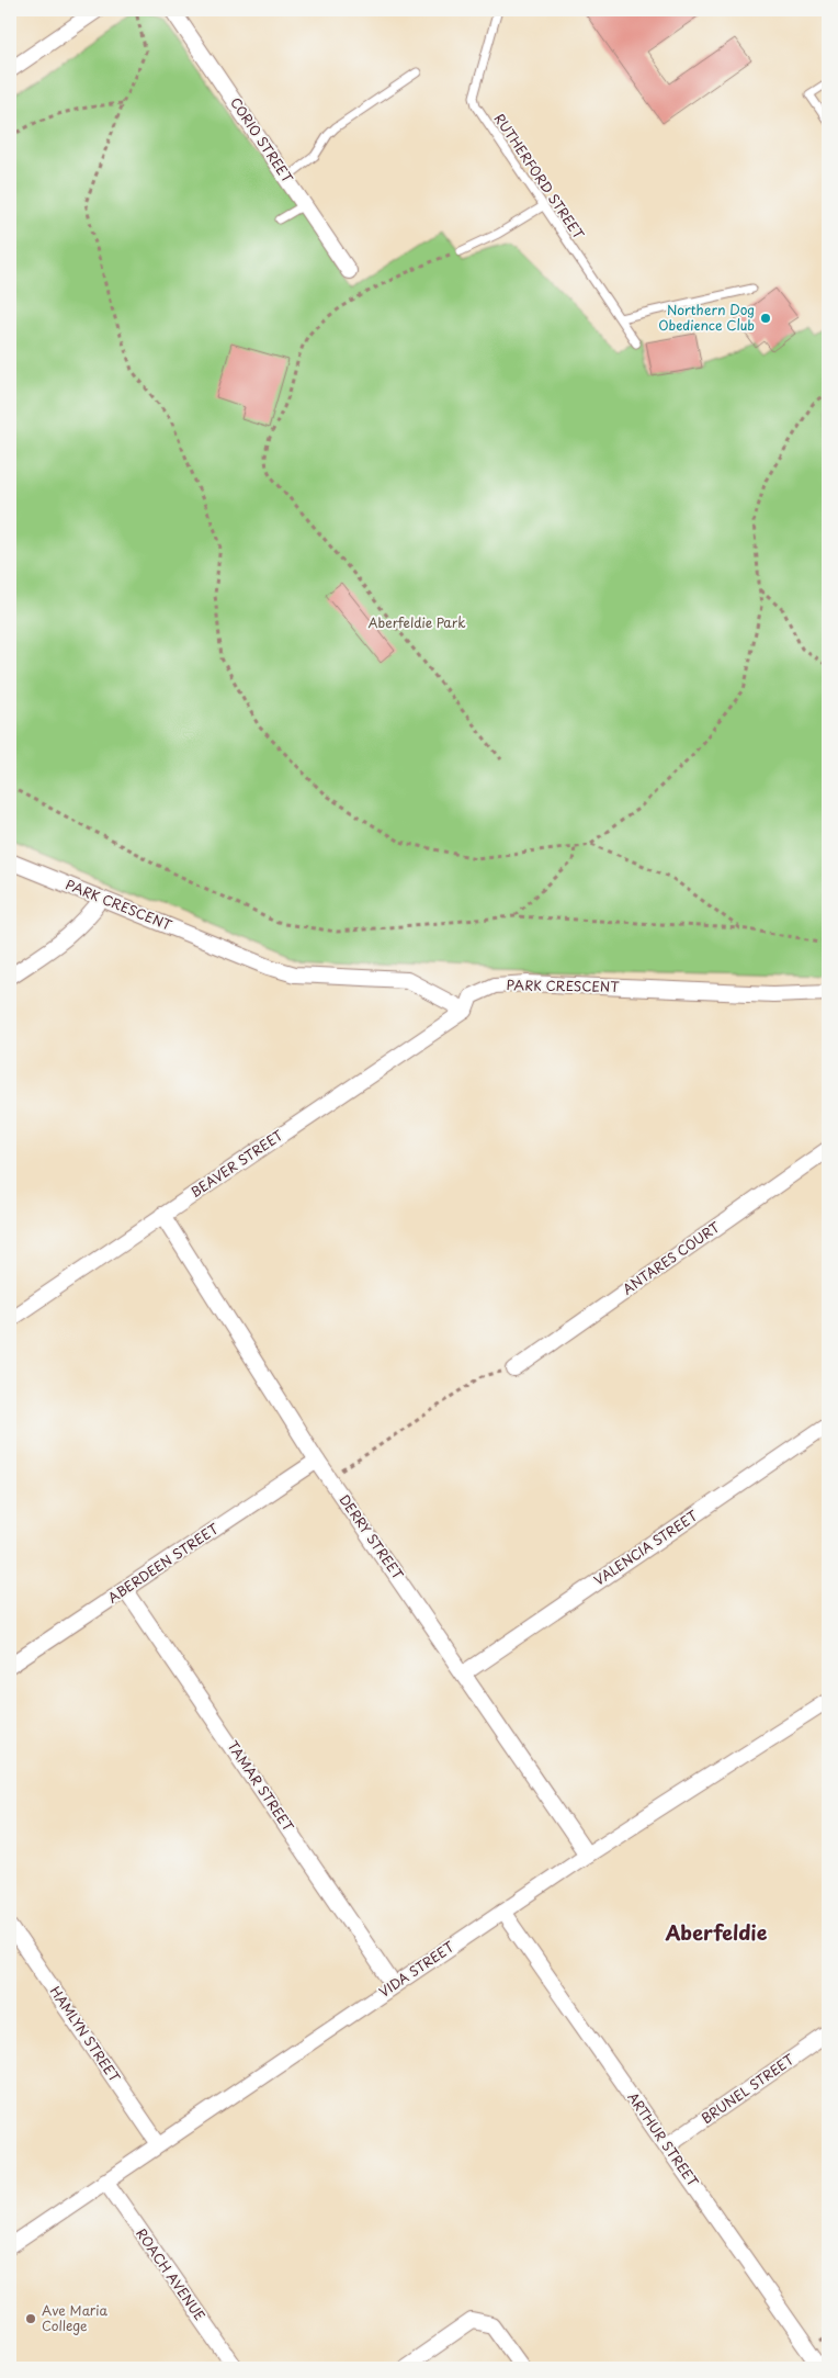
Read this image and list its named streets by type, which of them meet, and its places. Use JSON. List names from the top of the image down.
{
  "streets": {
    "street": [
      "CORIO STREET",
      "PARK CRESCENT",
      "BEAVER STREET",
      "ANTARES COURT",
      "DERRY STREET",
      "VALENCIA STREET",
      "ABERDEEN STREET",
      "TAMAR STREET",
      "VIDA STREET",
      "HAMLYN STREET",
      "BRUNEL STREET",
      "ARTHUR STREET",
      "ROACH AVENUE"
    ],
    "lane": ["RUTHERFORD STREET"]
  },
  "crossings": [
    ["PARK CRESCENT", "BEAVER STREET"],
    ["BEAVER STREET", "DERRY STREET"],
    ["DERRY STREET", "VALENCIA STREET"],
    ["DERRY STREET", "ABERDEEN STREET"],
    ["DERRY STREET", "VIDA STREET"],
    ["ABERDEEN STREET", "TAMAR STREET"],
    ["TAMAR STREET", "VIDA STREET"],
    ["VIDA STREET", "HAMLYN STREET"],
    ["VIDA STREET", "ARTHUR STREET"],
    ["VIDA STREET", "ROACH AVENUE"],
    ["BRUNEL STREET", "ARTHUR STREET"]
  ],
  "districts": ["Aberfeldie"],
  "parks": ["Aberfeldie Park"],
  "places": ["Northern Dog Obedience Club", "Ave Maria College"]
}
